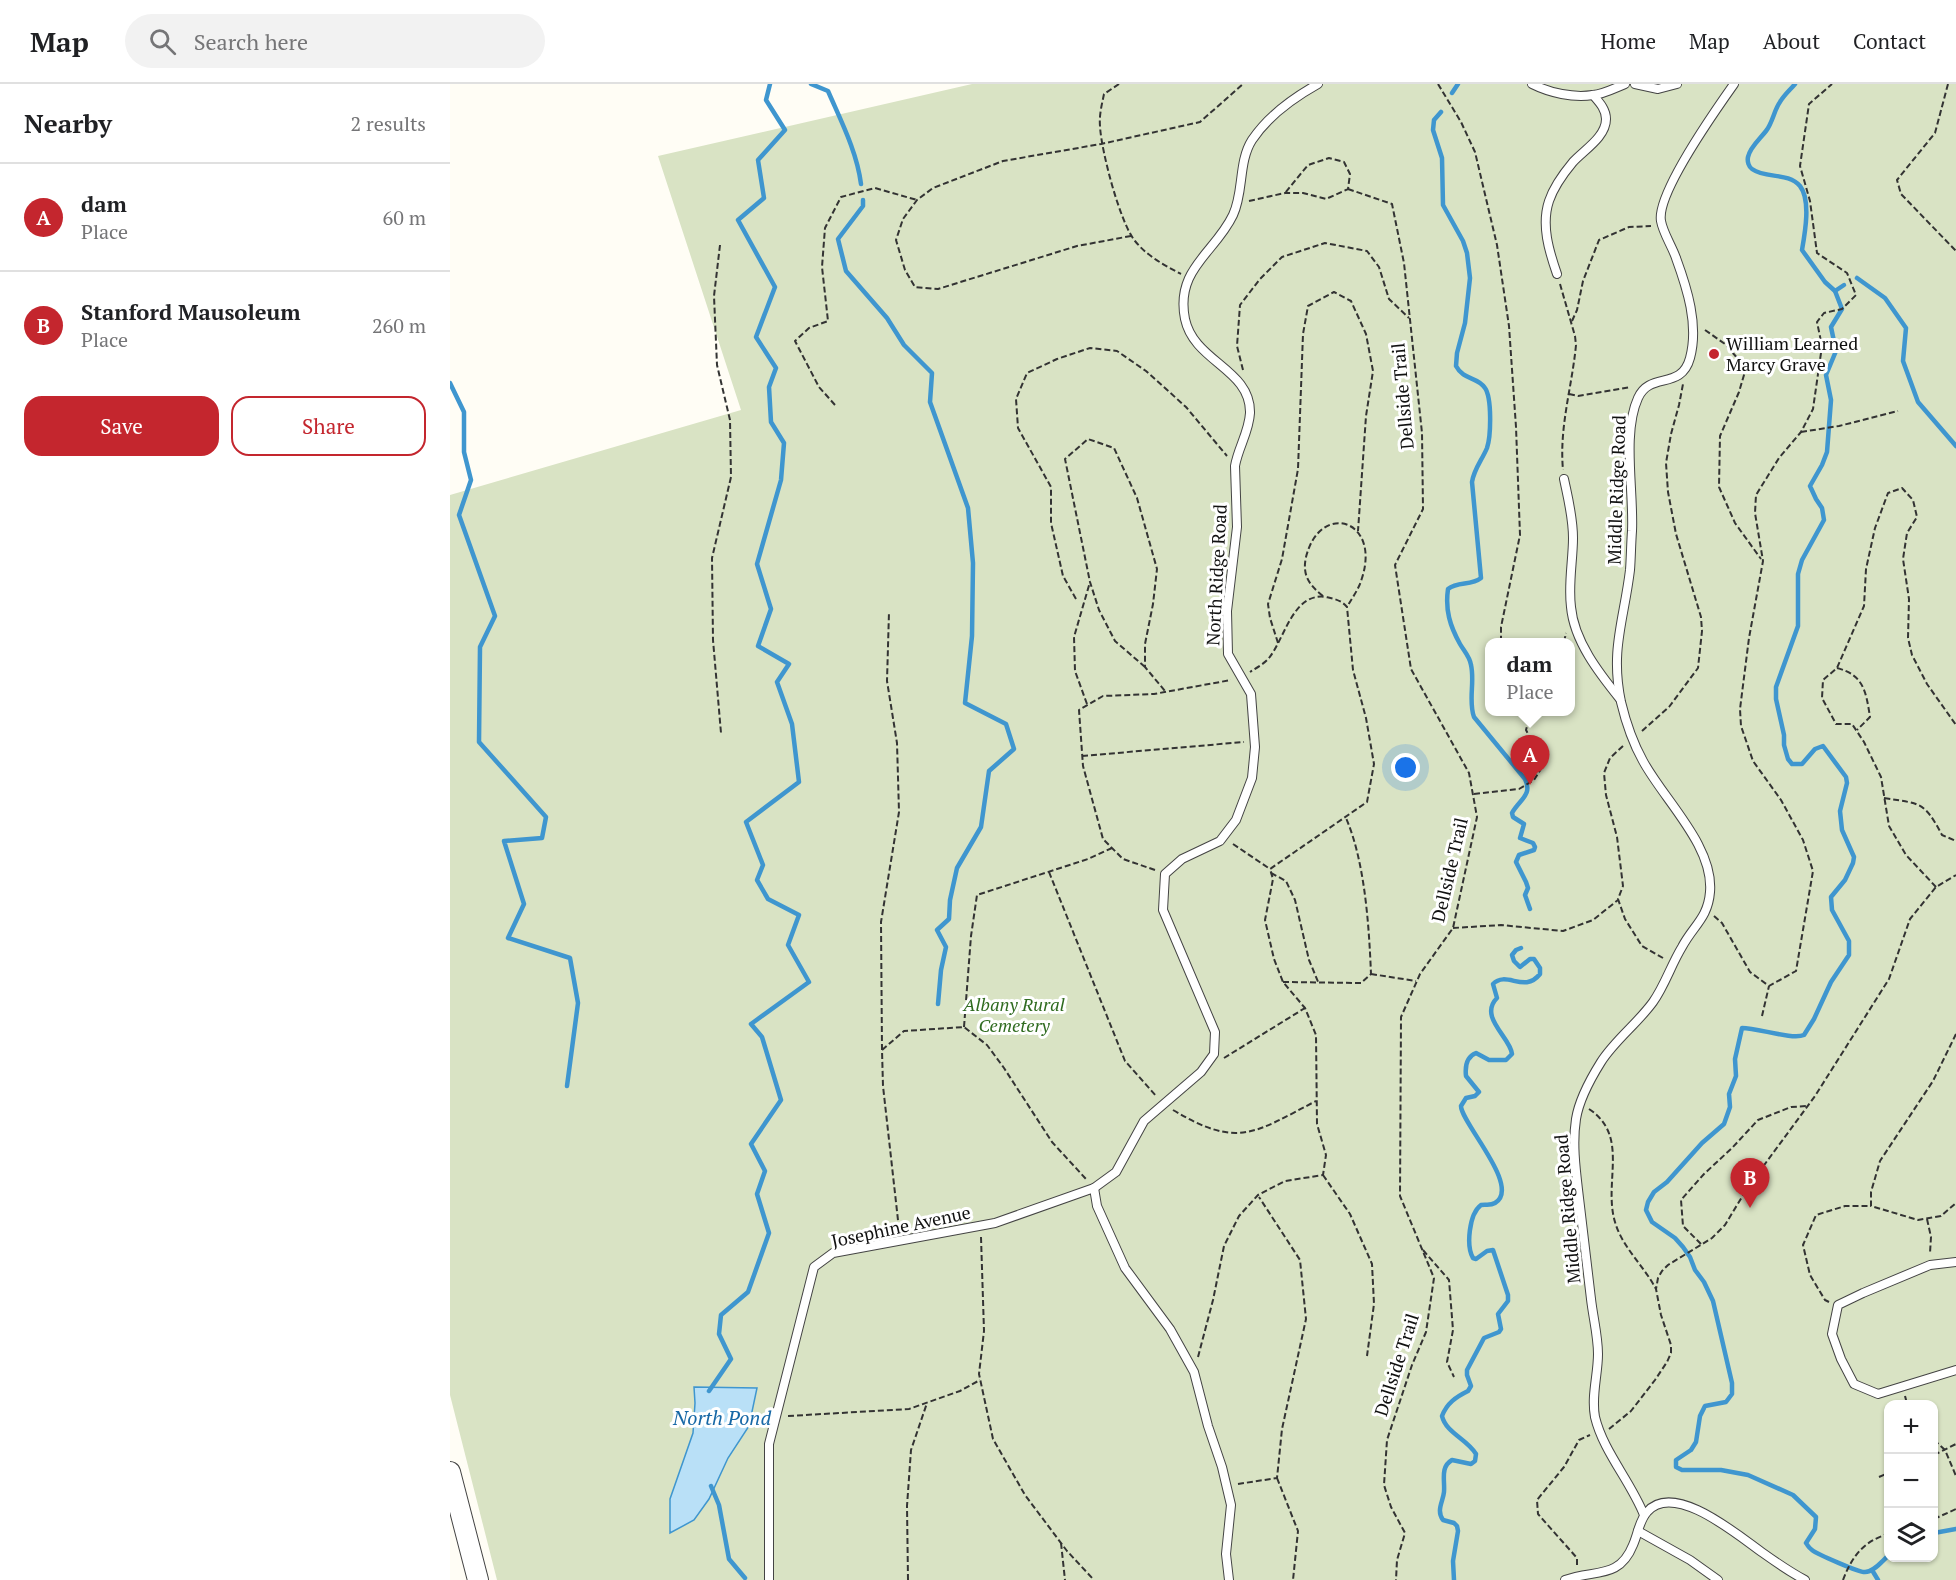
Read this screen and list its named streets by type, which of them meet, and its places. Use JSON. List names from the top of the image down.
{
  "streets": {
    "lane": ["Middle Ridge Road", "North Ridge Road", "Josephine Avenue"],
    "path": ["Dellside Trail"]
  },
  "water": ["North Pond"],
  "parks": ["Albany Rural Cemetery"],
  "places": ["William Learned Marcy Grave"],
  "page": {
    "header": "Map",
    "search": "Search here",
    "nav": [
      "Home",
      "Map",
      "About",
      "Contact"
    ],
    "heading": ["Nearby", "2 results"],
    "list": [
      {
        "mark": "A",
        "name": "dam",
        "note": "Place",
        "value": "60 m"
      },
      {
        "mark": "B",
        "name": "Stanford Mausoleum",
        "note": "Place",
        "value": "260 m"
      }
    ],
    "buttons": ["Save", "Share"],
    "popup": ["dam", "Place"],
    "pins": ["A", "B"],
    "map_buttons": ["+", "−"]
  }
}
